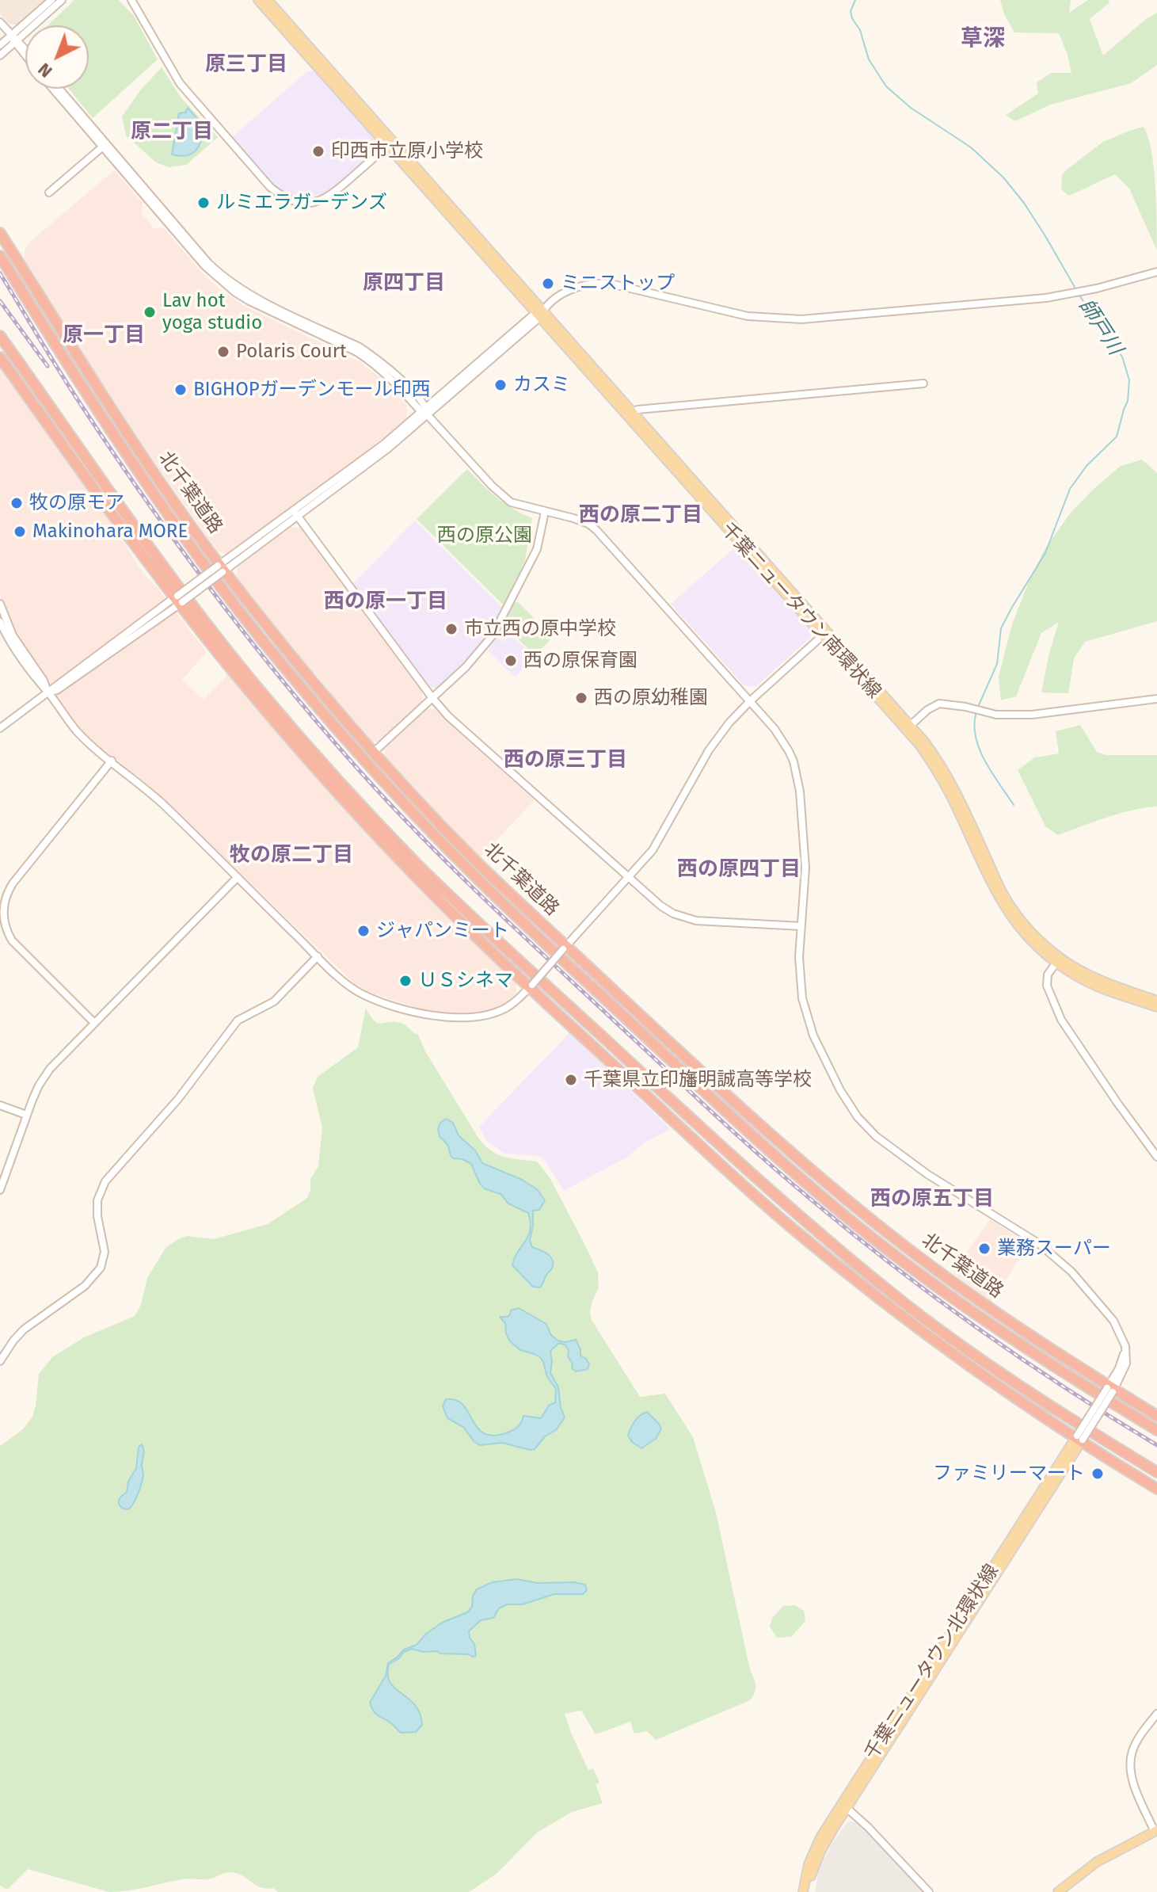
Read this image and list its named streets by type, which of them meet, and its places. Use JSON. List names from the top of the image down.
{
  "streets": {
    "highway": ["北千葉道路"],
    "main road": ["千葉ニュータウン南環状線", "千葉ニュータウン北環状線"]
  },
  "districts": [
    "草深",
    "原三丁目",
    "原二丁目",
    "原四丁目",
    "原一丁目",
    "西の原二丁目",
    "西の原一丁目",
    "西の原三丁目",
    "牧の原二丁目",
    "西の原四丁目",
    "西の原五丁目"
  ],
  "water": ["師戸川"],
  "parks": ["西の原公園"],
  "places": [
    "印西市立原小学校",
    "ルミエラガーデンズ",
    "ミニストップ",
    "Lav hot yoga studio",
    "Polaris Court",
    "カスミ",
    "BIGHOPガーデンモール印西",
    "牧の原モア",
    "Makinohara MORE",
    "市立西の原中学校",
    "西の原保育園",
    "西の原幼稚園",
    "ジャパンミート",
    "ＵＳシネマ",
    "千葉県立印旛明誠高等学校",
    "業務スーパー",
    "ファミリーマート"
  ],
  "north": "bottom left"
}
